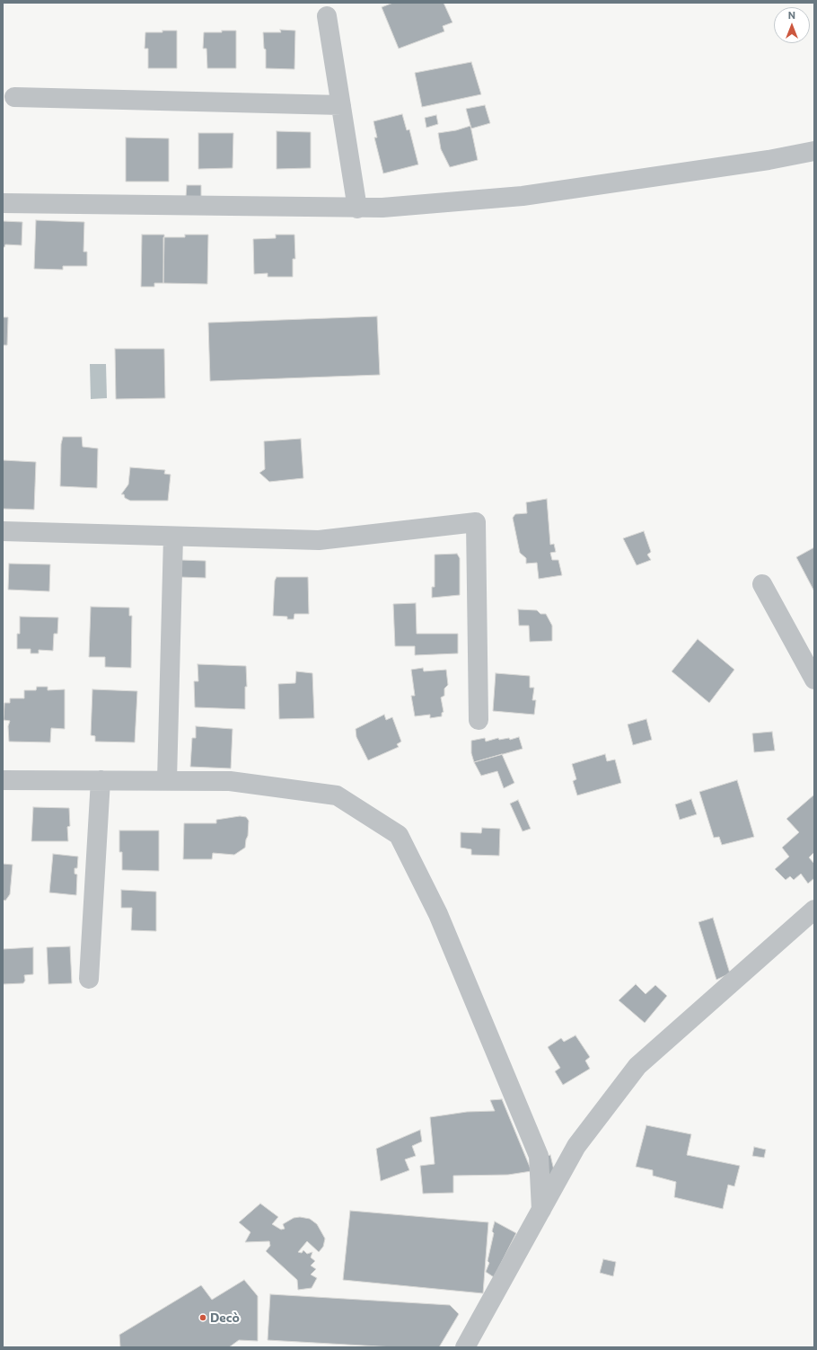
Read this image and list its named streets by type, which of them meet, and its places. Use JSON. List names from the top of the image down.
{
  "places": ["Decò"],
  "north": "top"
}
